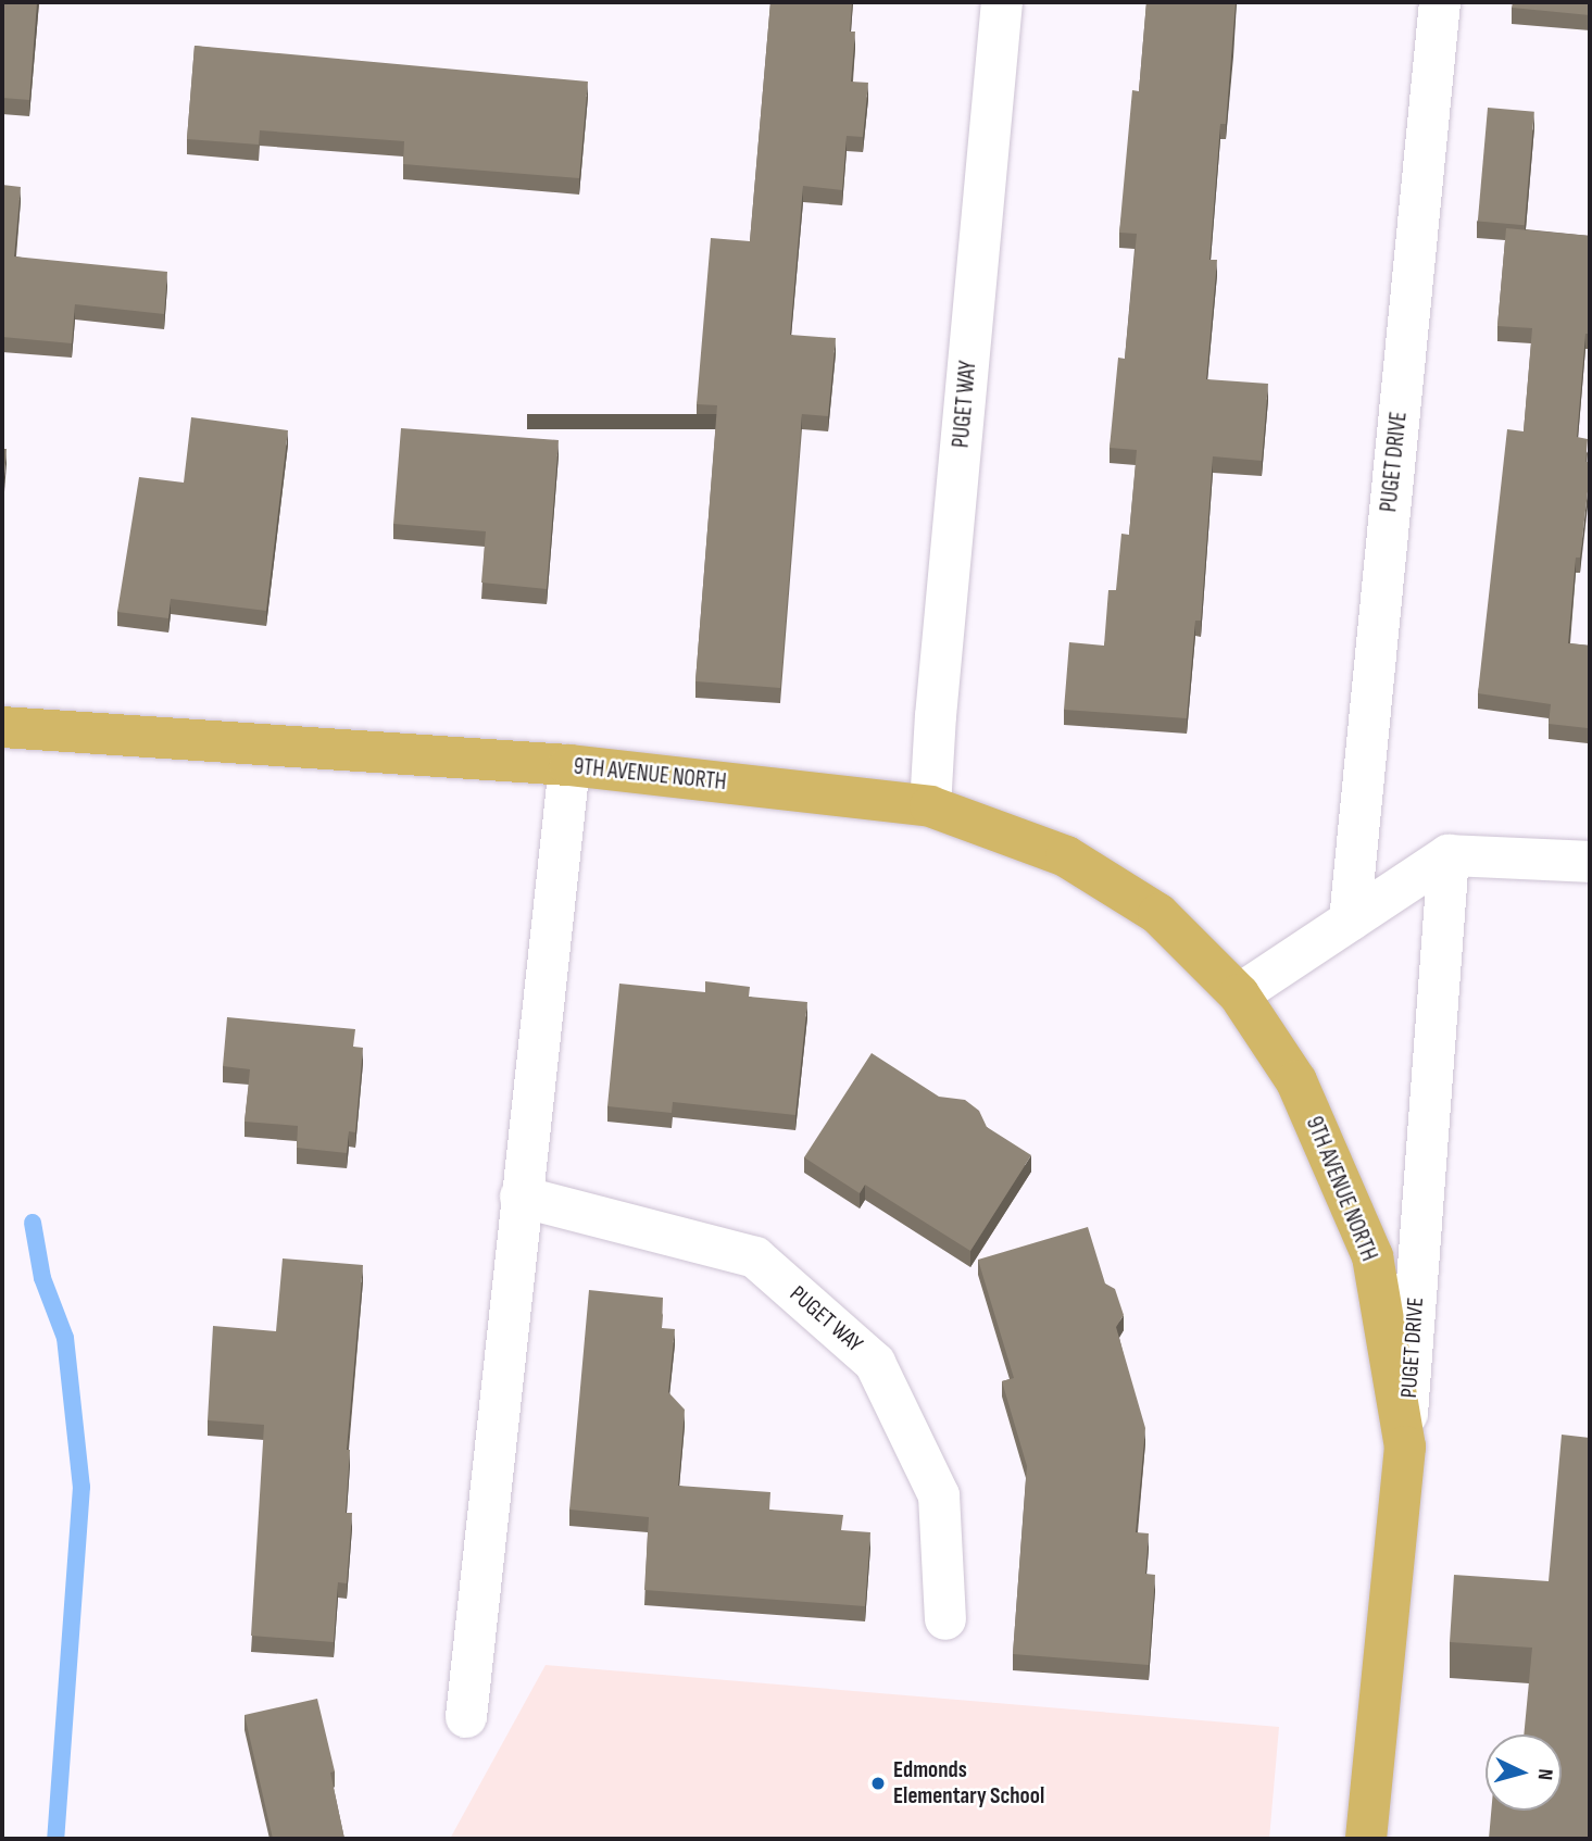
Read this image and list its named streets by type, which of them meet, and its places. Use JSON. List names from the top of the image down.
{
  "streets": {
    "main road": ["PUGET DRIVE", "9TH AVENUE NORTH"],
    "street": ["PUGET WAY"]
  },
  "crossings": [
    ["PUGET WAY", "9TH AVENUE NORTH"],
    ["PUGET DRIVE", "9TH AVENUE NORTH"]
  ],
  "places": ["Edmonds Elementary School"],
  "north": "right"
}
